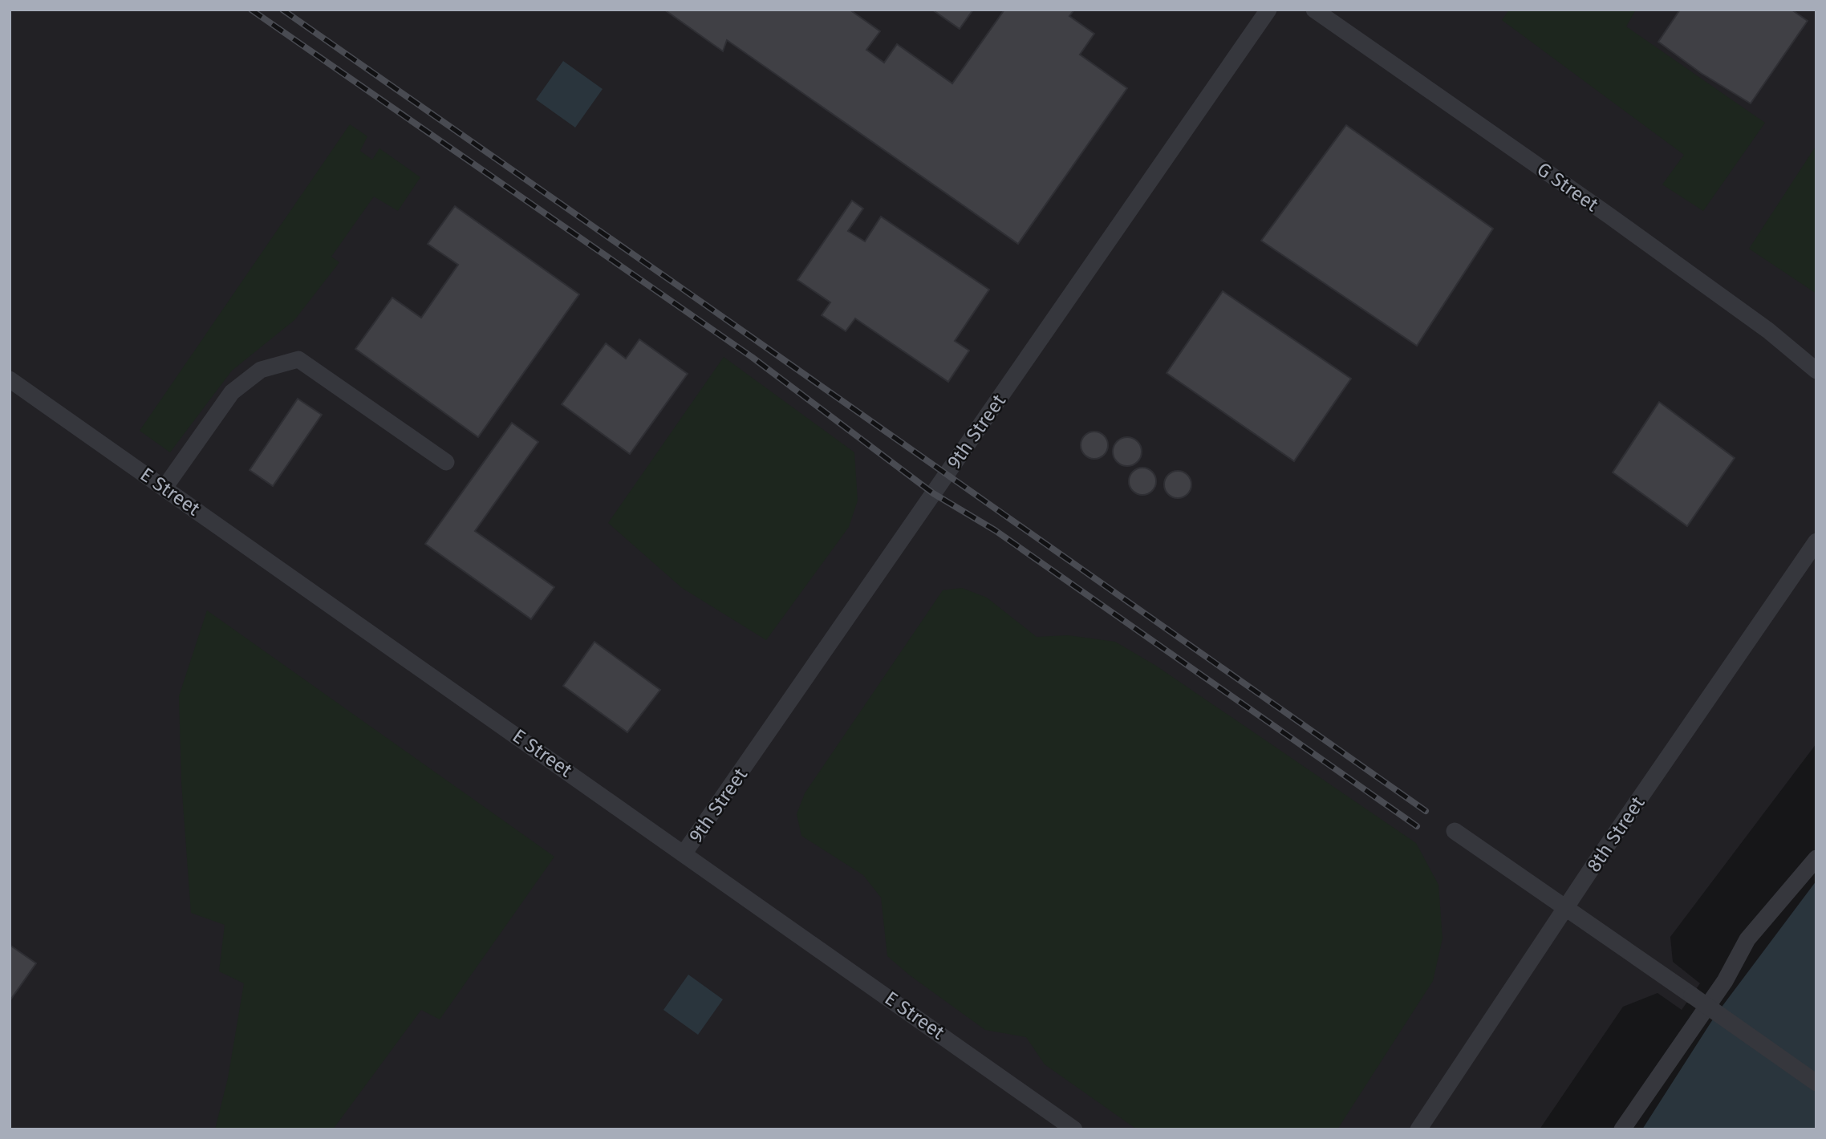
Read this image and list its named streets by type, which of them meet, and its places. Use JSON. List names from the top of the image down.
{
  "streets": {
    "lane": [
      "G Street",
      "9th Street",
      "E Street",
      "8th Street"
    ]
  },
  "crossings": [
    ["9th Street", "E Street"]
  ]
}
